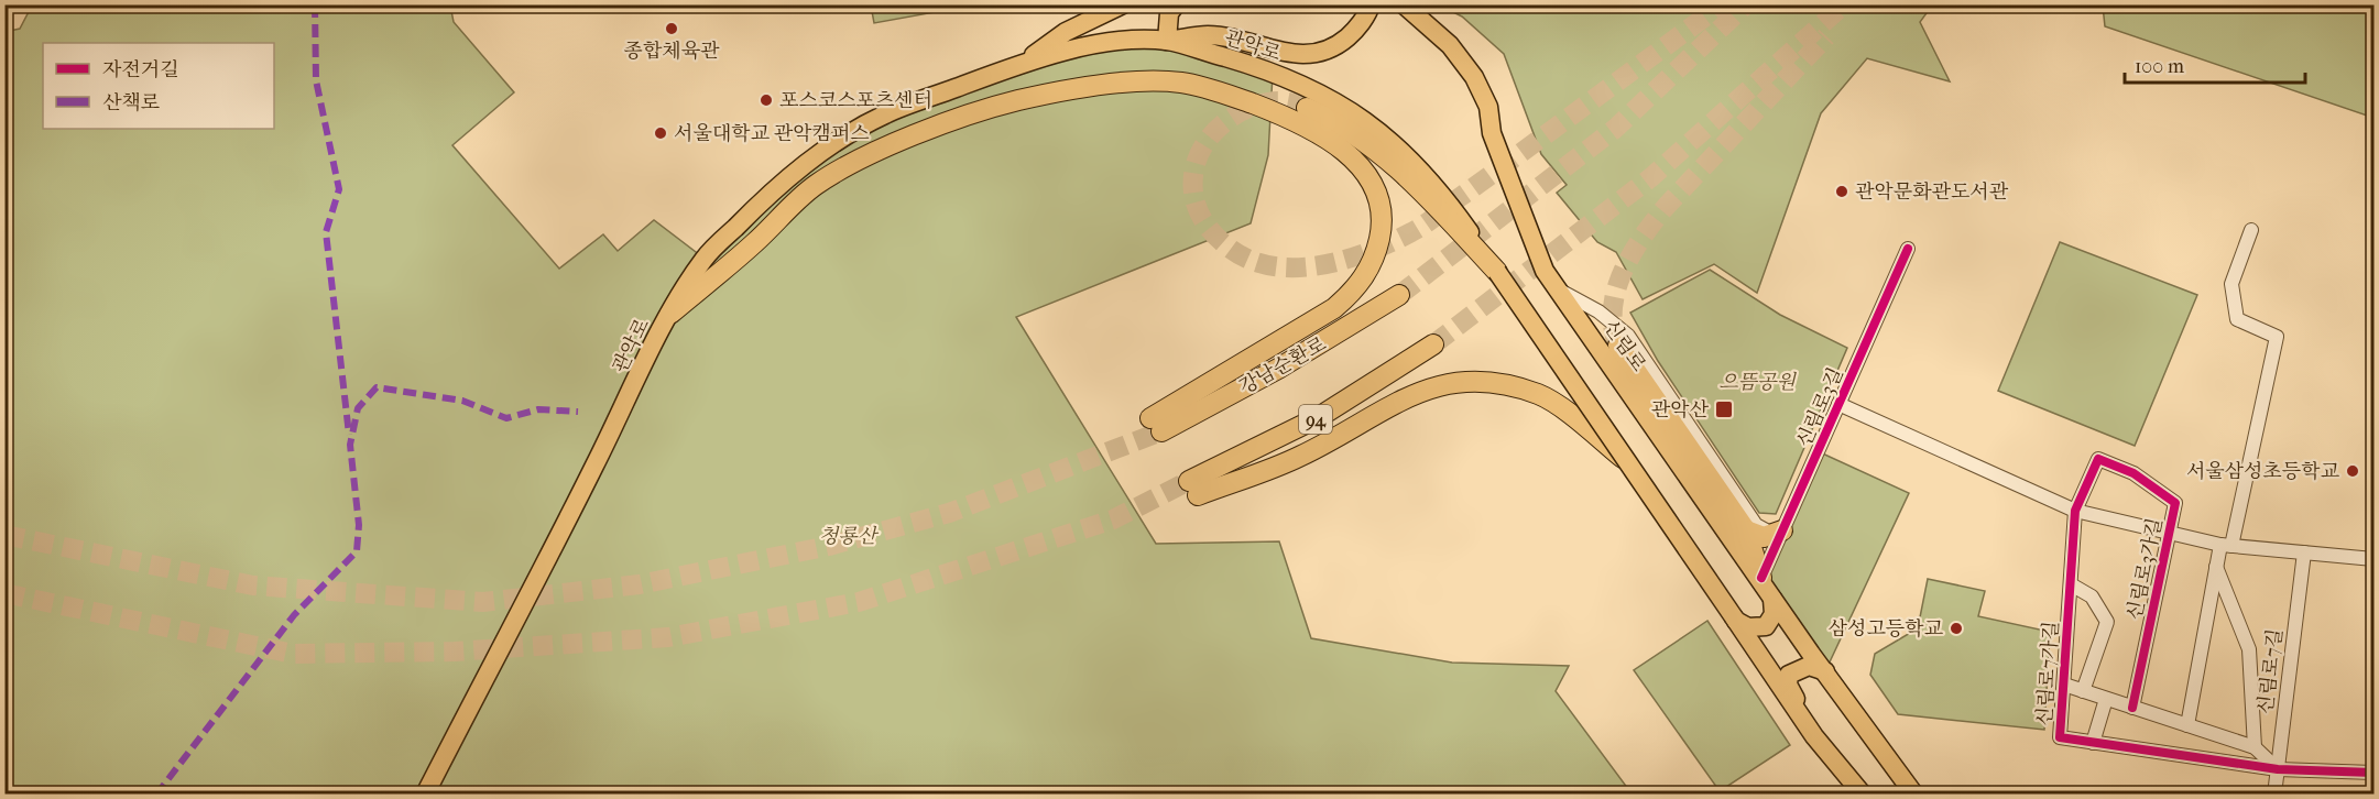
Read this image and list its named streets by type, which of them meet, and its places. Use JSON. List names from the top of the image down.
{
  "streets": {
    "highway": ["강남순환로", "94"],
    "main road": ["관악로", "신림로"],
    "street": [
      "신림로3길",
      "신림로3가길",
      "신림로7길",
      "신림로7가길"
    ]
  },
  "crossings": [
    ["관악로", "강남순환로"],
    ["신림로", "신림로3길"],
    ["신림로3길", "신림로3가길"],
    ["신림로3가길", "신림로7길"],
    ["신림로3가길", "신림로7가길"],
    ["신림로7길", "신림로7가길"]
  ],
  "parks": ["으뜸공원", "청룡산"],
  "places": {
    "other": [
      "종합체육관",
      "포스코스포츠센터",
      "서울대학교 관악캠퍼스",
      "관악문화관도서관",
      "서울삼성초등학교",
      "삼성고등학교"
    ],
    "transit": ["관악산"]
  },
  "legend": ["자전거길", "산책로"],
  "scale_bar": "100 m"
}
